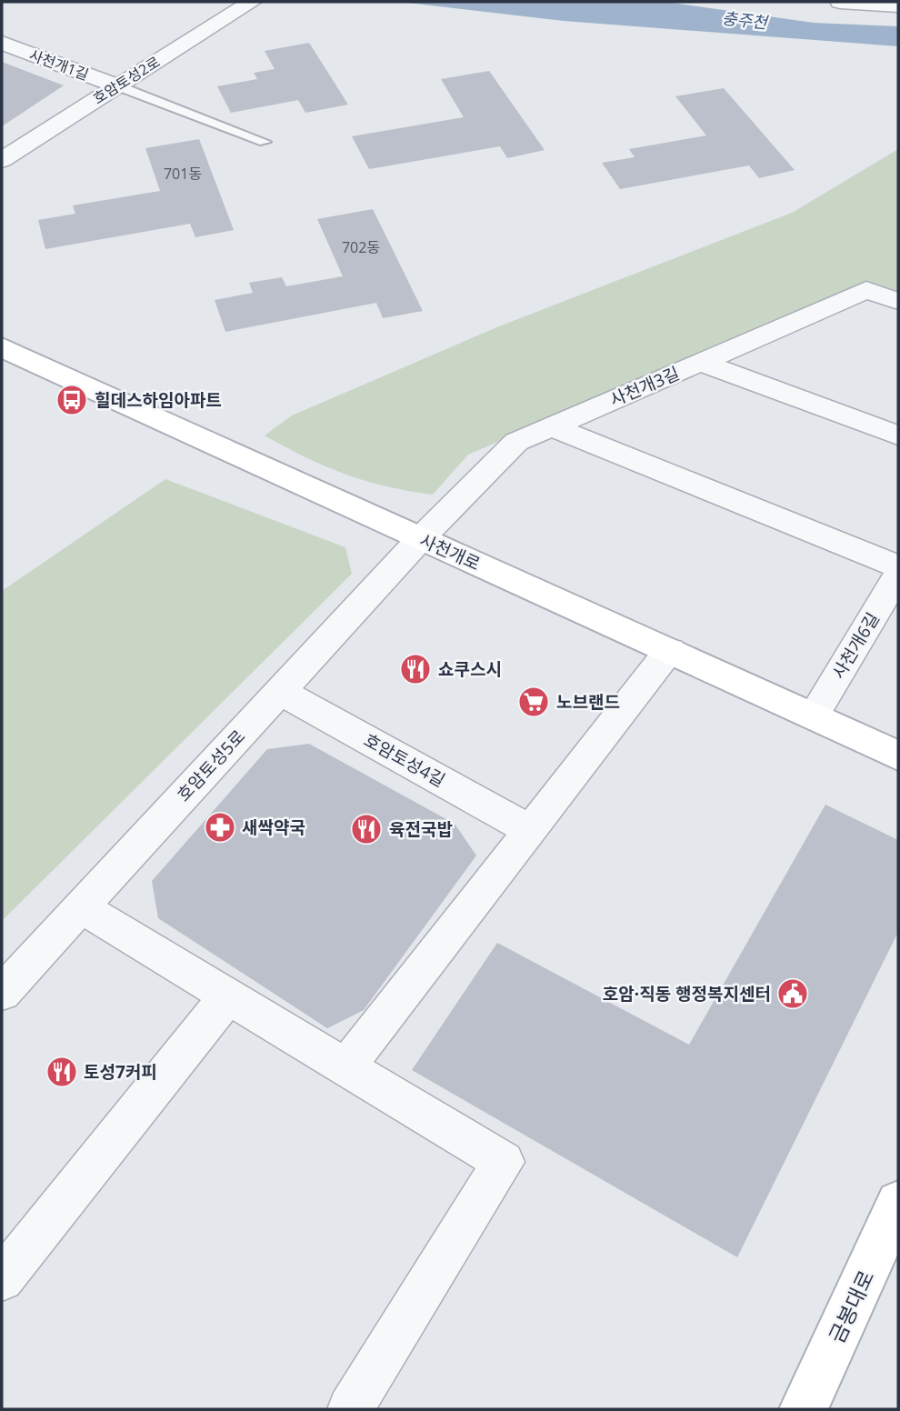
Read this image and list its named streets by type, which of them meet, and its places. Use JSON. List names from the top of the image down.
{
  "streets": {
    "street": [
      "사천개1길",
      "호암토성2로",
      "사천개3길",
      "사천개로",
      "사천개6길",
      "호암토성4길",
      "호암토성5로",
      "금봉대로"
    ]
  },
  "crossings": [
    ["사천개1길", "호암토성2로"],
    ["사천개3길", "사천개로"],
    ["사천개3길", "호암토성5로"],
    ["사천개로", "사천개6길"],
    ["사천개로", "호암토성5로"],
    ["호암토성4길", "호암토성5로"]
  ],
  "water": ["충주천"],
  "places": {
    "bus stop": ["힐데스하임아파트"],
    "restaurant": ["쇼쿠스시", "육전국밥", "토성7커피"],
    "supermarket": ["노브랜드"],
    "pharmacy": ["새싹약국"],
    "public building": ["호암·직동 행정복지센터"]
  },
  "house_numbers": ["701동", "702동"]
}
